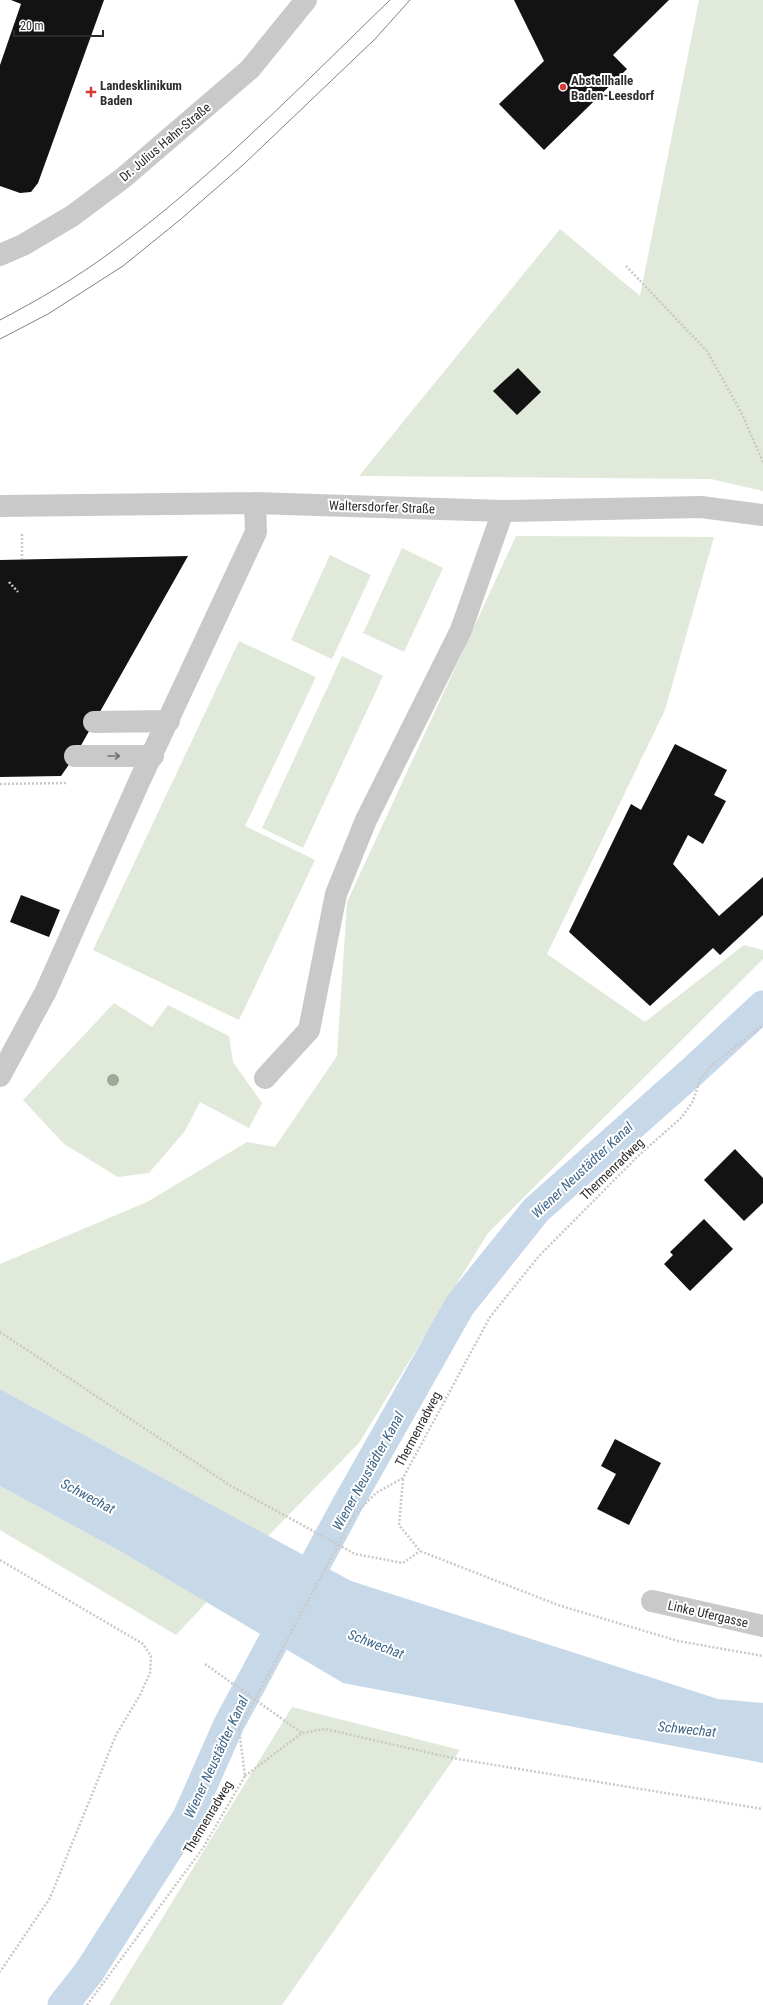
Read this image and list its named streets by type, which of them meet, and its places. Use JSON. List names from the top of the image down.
{
  "streets": {
    "street": ["Dr. Julius Hahn-Straße", "Waltersdorfer Straße", "Linke Ufergasse"],
    "path": ["Thermenradweg"]
  },
  "water": ["Wiener Neustädter Kanal", "Schwechat"],
  "places": {
    "other": ["Abstellhalle Baden-Leesdorf"],
    "health": ["Landesklinikum Baden"]
  },
  "scale_bar": "20 m"
}
